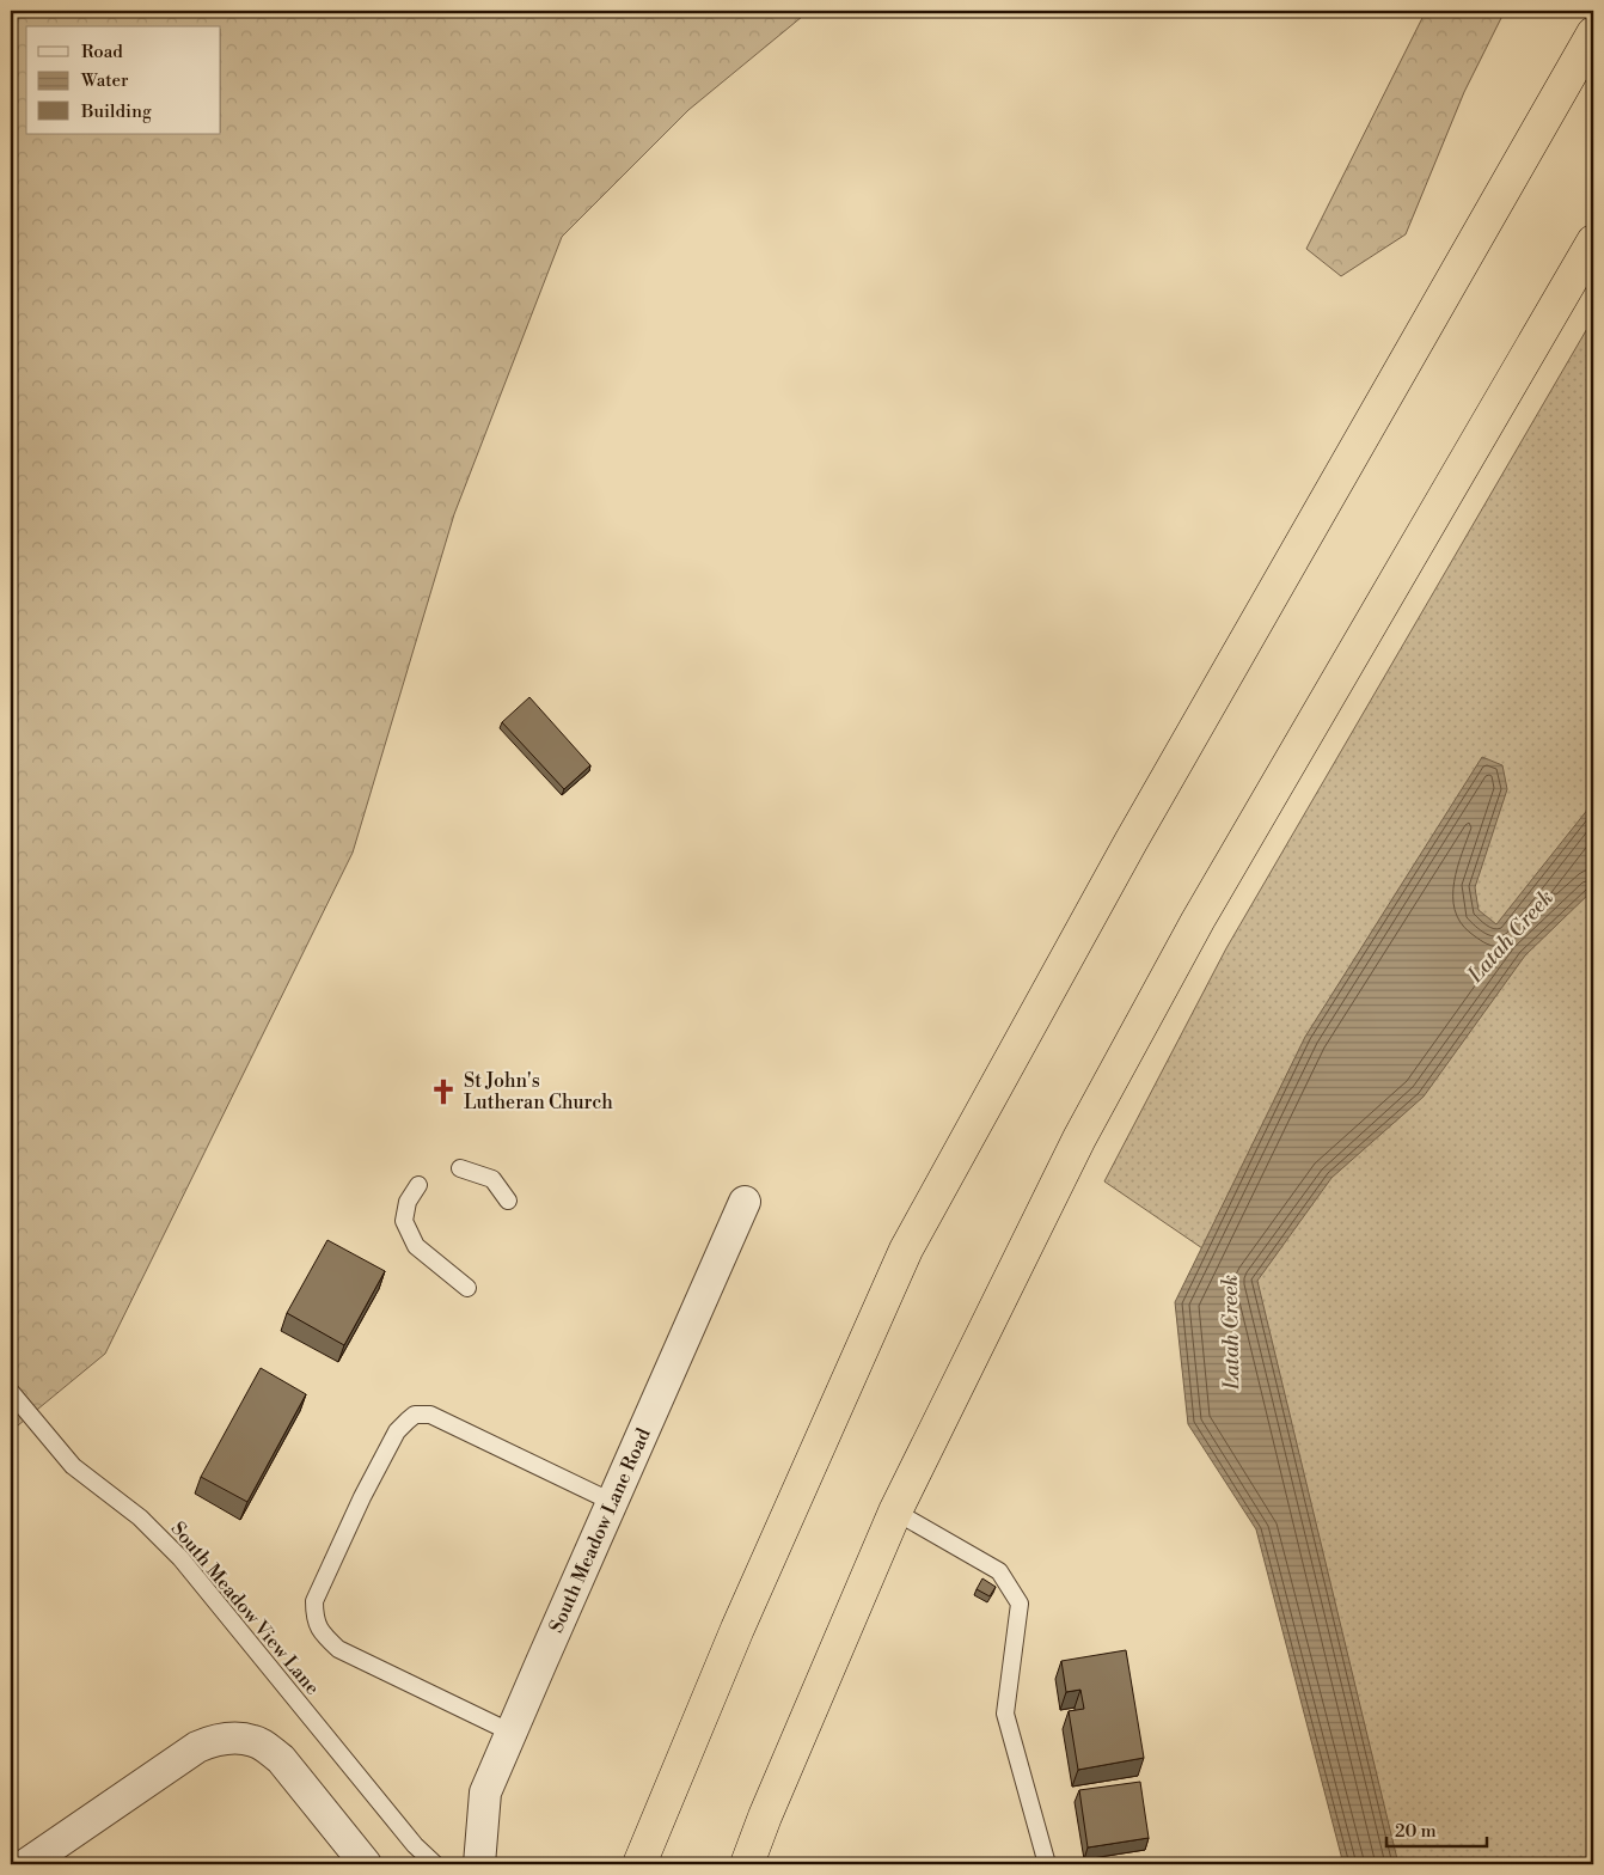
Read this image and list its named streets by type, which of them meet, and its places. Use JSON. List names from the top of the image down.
{
  "streets": {
    "street": ["South Meadow Lane Road"],
    "lane": ["South Meadow View Lane"]
  },
  "water": ["Latah Creek"],
  "places": {
    "church": ["St John's Lutheran Church"]
  },
  "legend": ["Road", "Water", "Building"],
  "scale_bar": "20 m"
}
